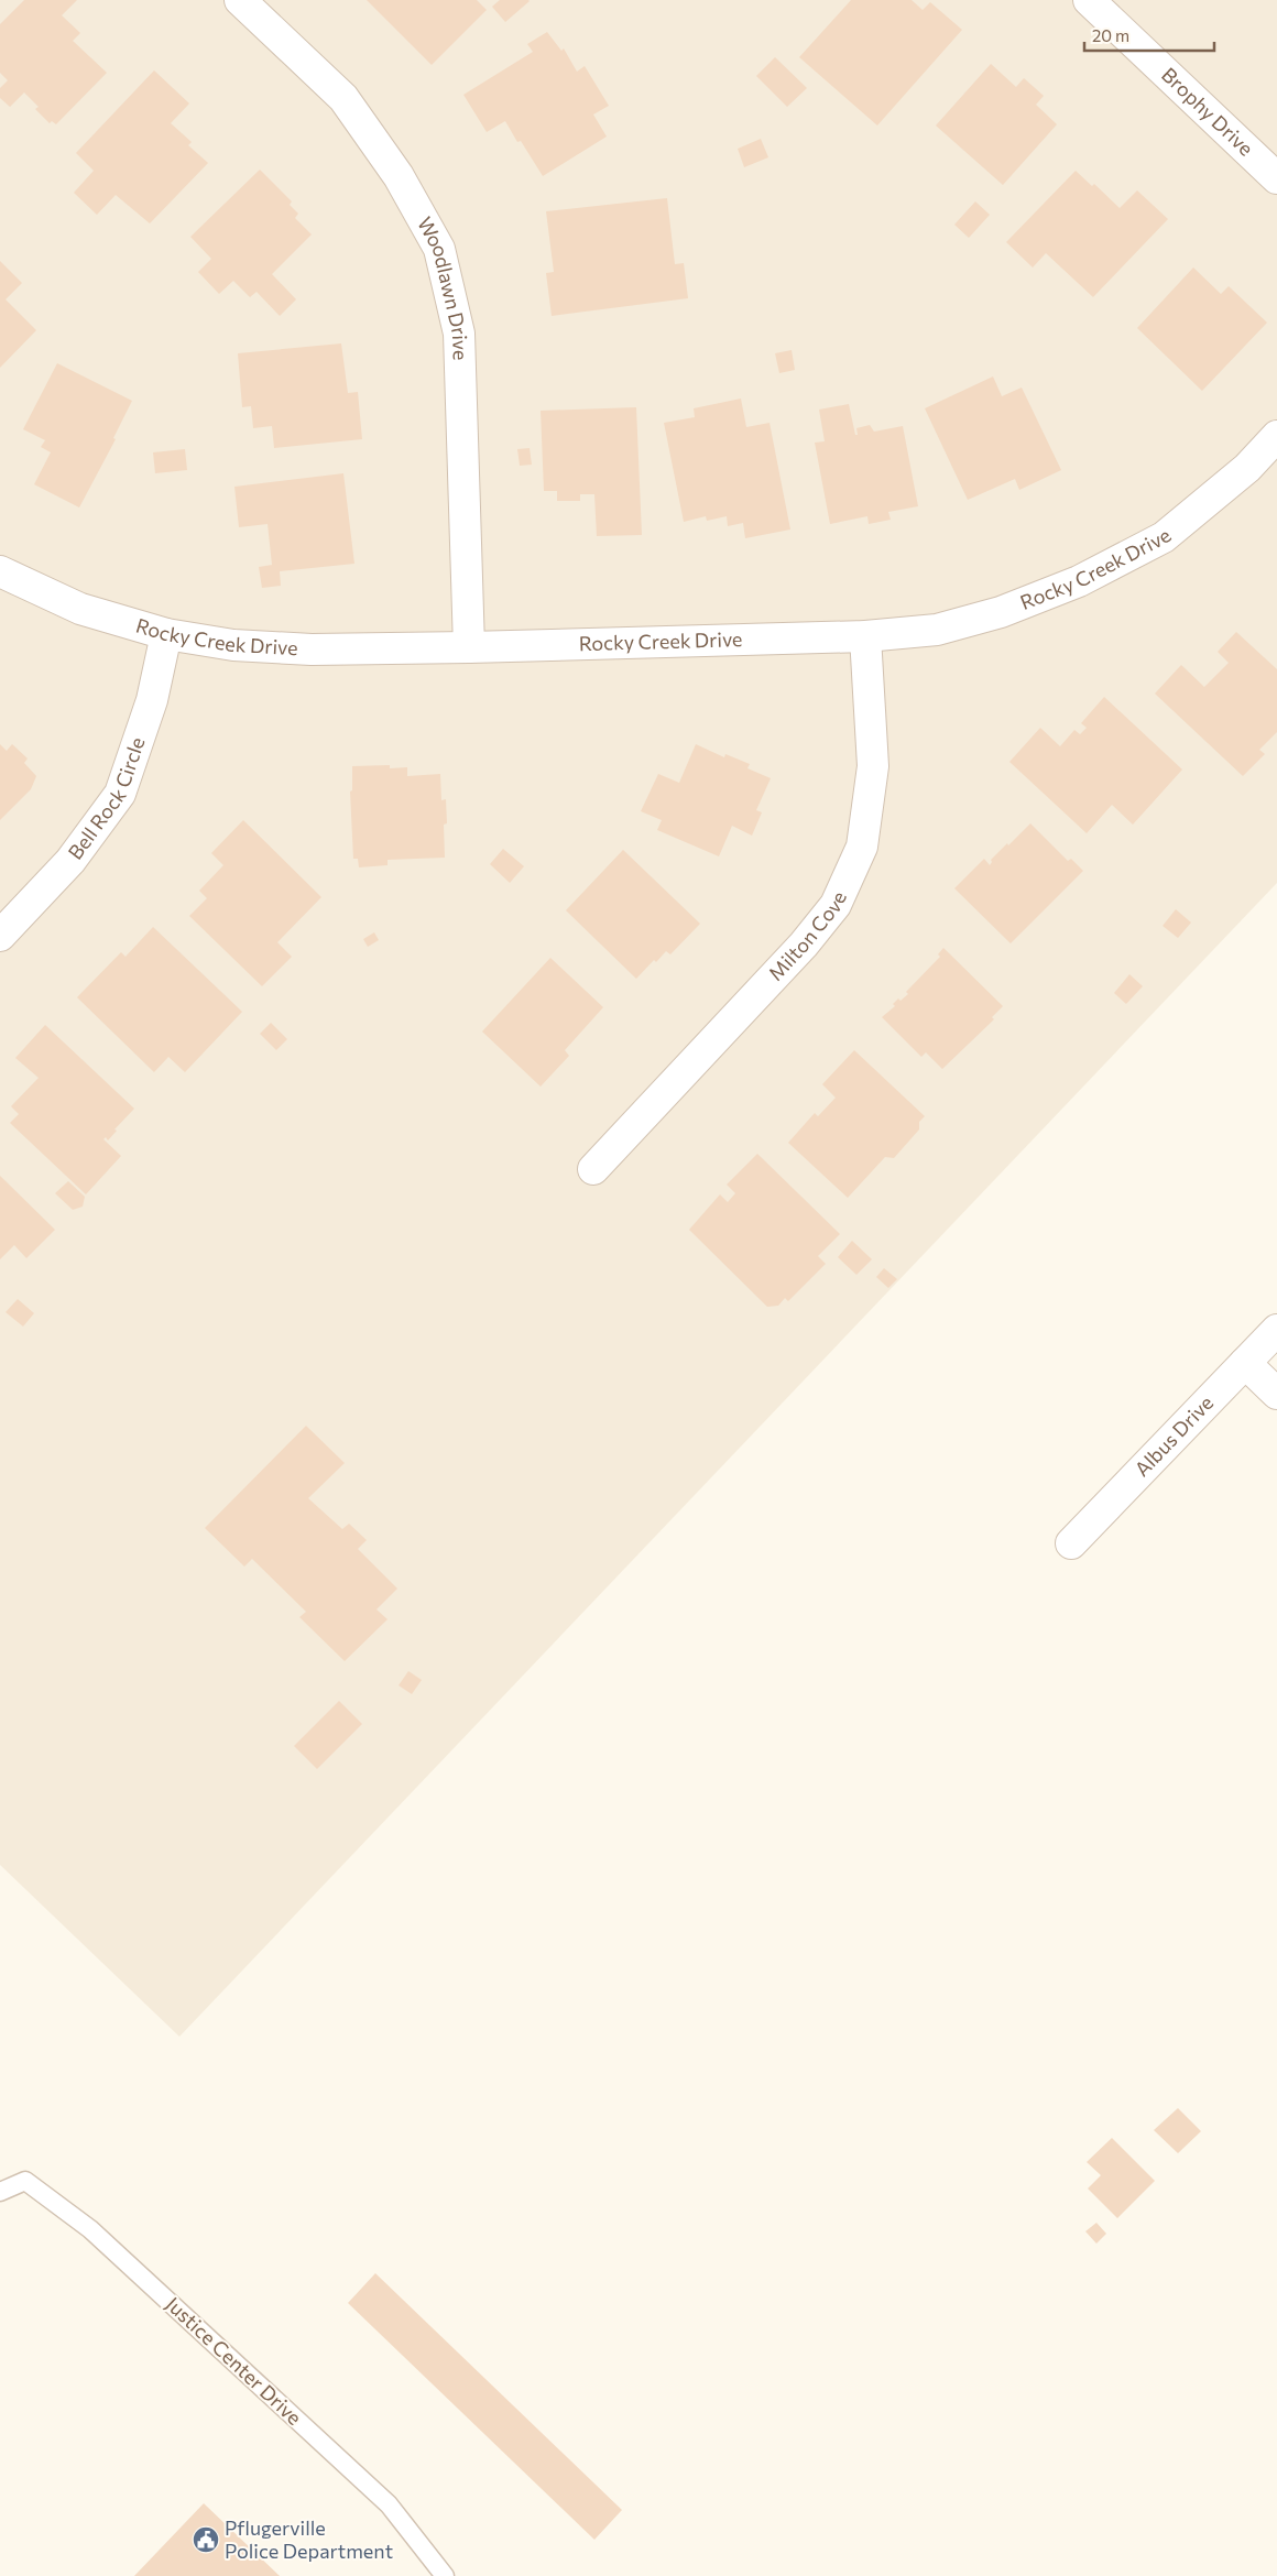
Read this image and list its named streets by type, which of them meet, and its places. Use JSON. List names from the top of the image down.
{
  "streets": {
    "street": [
      "Brophy Drive",
      "Woodlawn Drive",
      "Rocky Creek Drive",
      "Bell Rock Circle",
      "Milton Cove",
      "Albus Drive"
    ],
    "lane": ["Justice Center Drive"]
  },
  "crossings": [
    ["Woodlawn Drive", "Rocky Creek Drive"],
    ["Rocky Creek Drive", "Bell Rock Circle"],
    ["Rocky Creek Drive", "Milton Cove"]
  ],
  "places": {
    "public building": ["Pflugerville Police Department"]
  },
  "scale_bar": "20 m"
}
